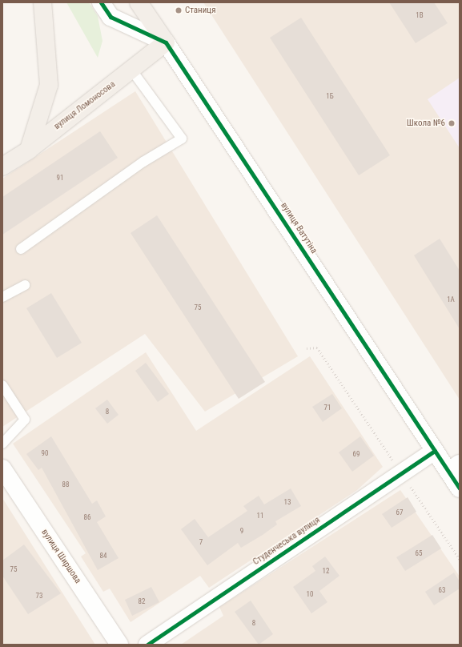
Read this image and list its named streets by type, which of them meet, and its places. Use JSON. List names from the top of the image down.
{
  "streets": {
    "main road": ["вулиця Ломоносова", "вулиця Ватутіна"],
    "street": ["Студєнчеська вулиця", "вулиця Ширшова"]
  },
  "crossings": [
    ["вулиця Ломоносова", "вулиця Ватутіна"],
    ["вулиця Ватутіна", "Студєнчеська вулиця"]
  ],
  "places": ["Станиця", "Школа №6"],
  "house_numbers": [
    "1В",
    "1Б",
    "91",
    "1А",
    "75",
    "71",
    "8",
    "90",
    "69",
    "88",
    "13",
    "67",
    "11",
    "86",
    "9",
    "7",
    "65",
    "84",
    "75",
    "12",
    "63",
    "10",
    "73",
    "82",
    "8"
  ]
}
